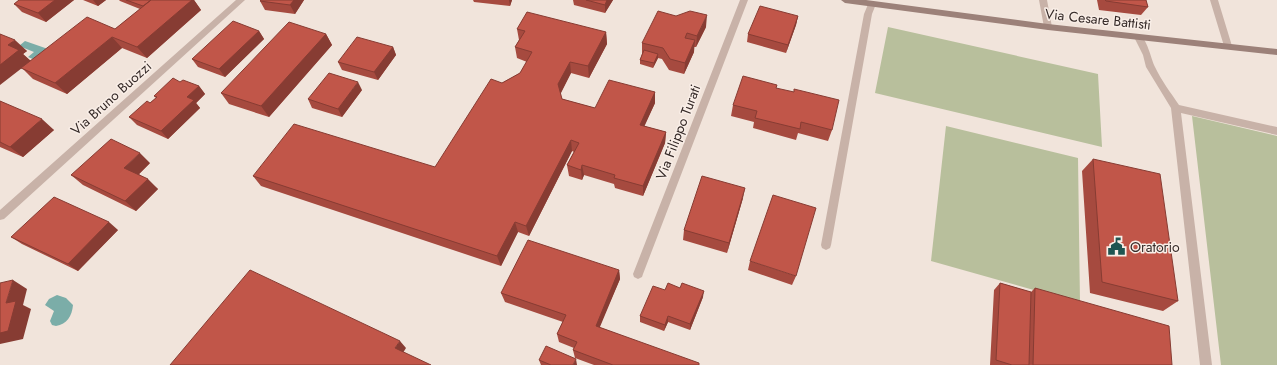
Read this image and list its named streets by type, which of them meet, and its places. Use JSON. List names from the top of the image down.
{
  "streets": {
    "street": ["Via Cesare Battisti", "Via Bruno Buozzi", "Via Filippo Turati"]
  },
  "places": {
    "public building": ["Oratorio"]
  }
}
